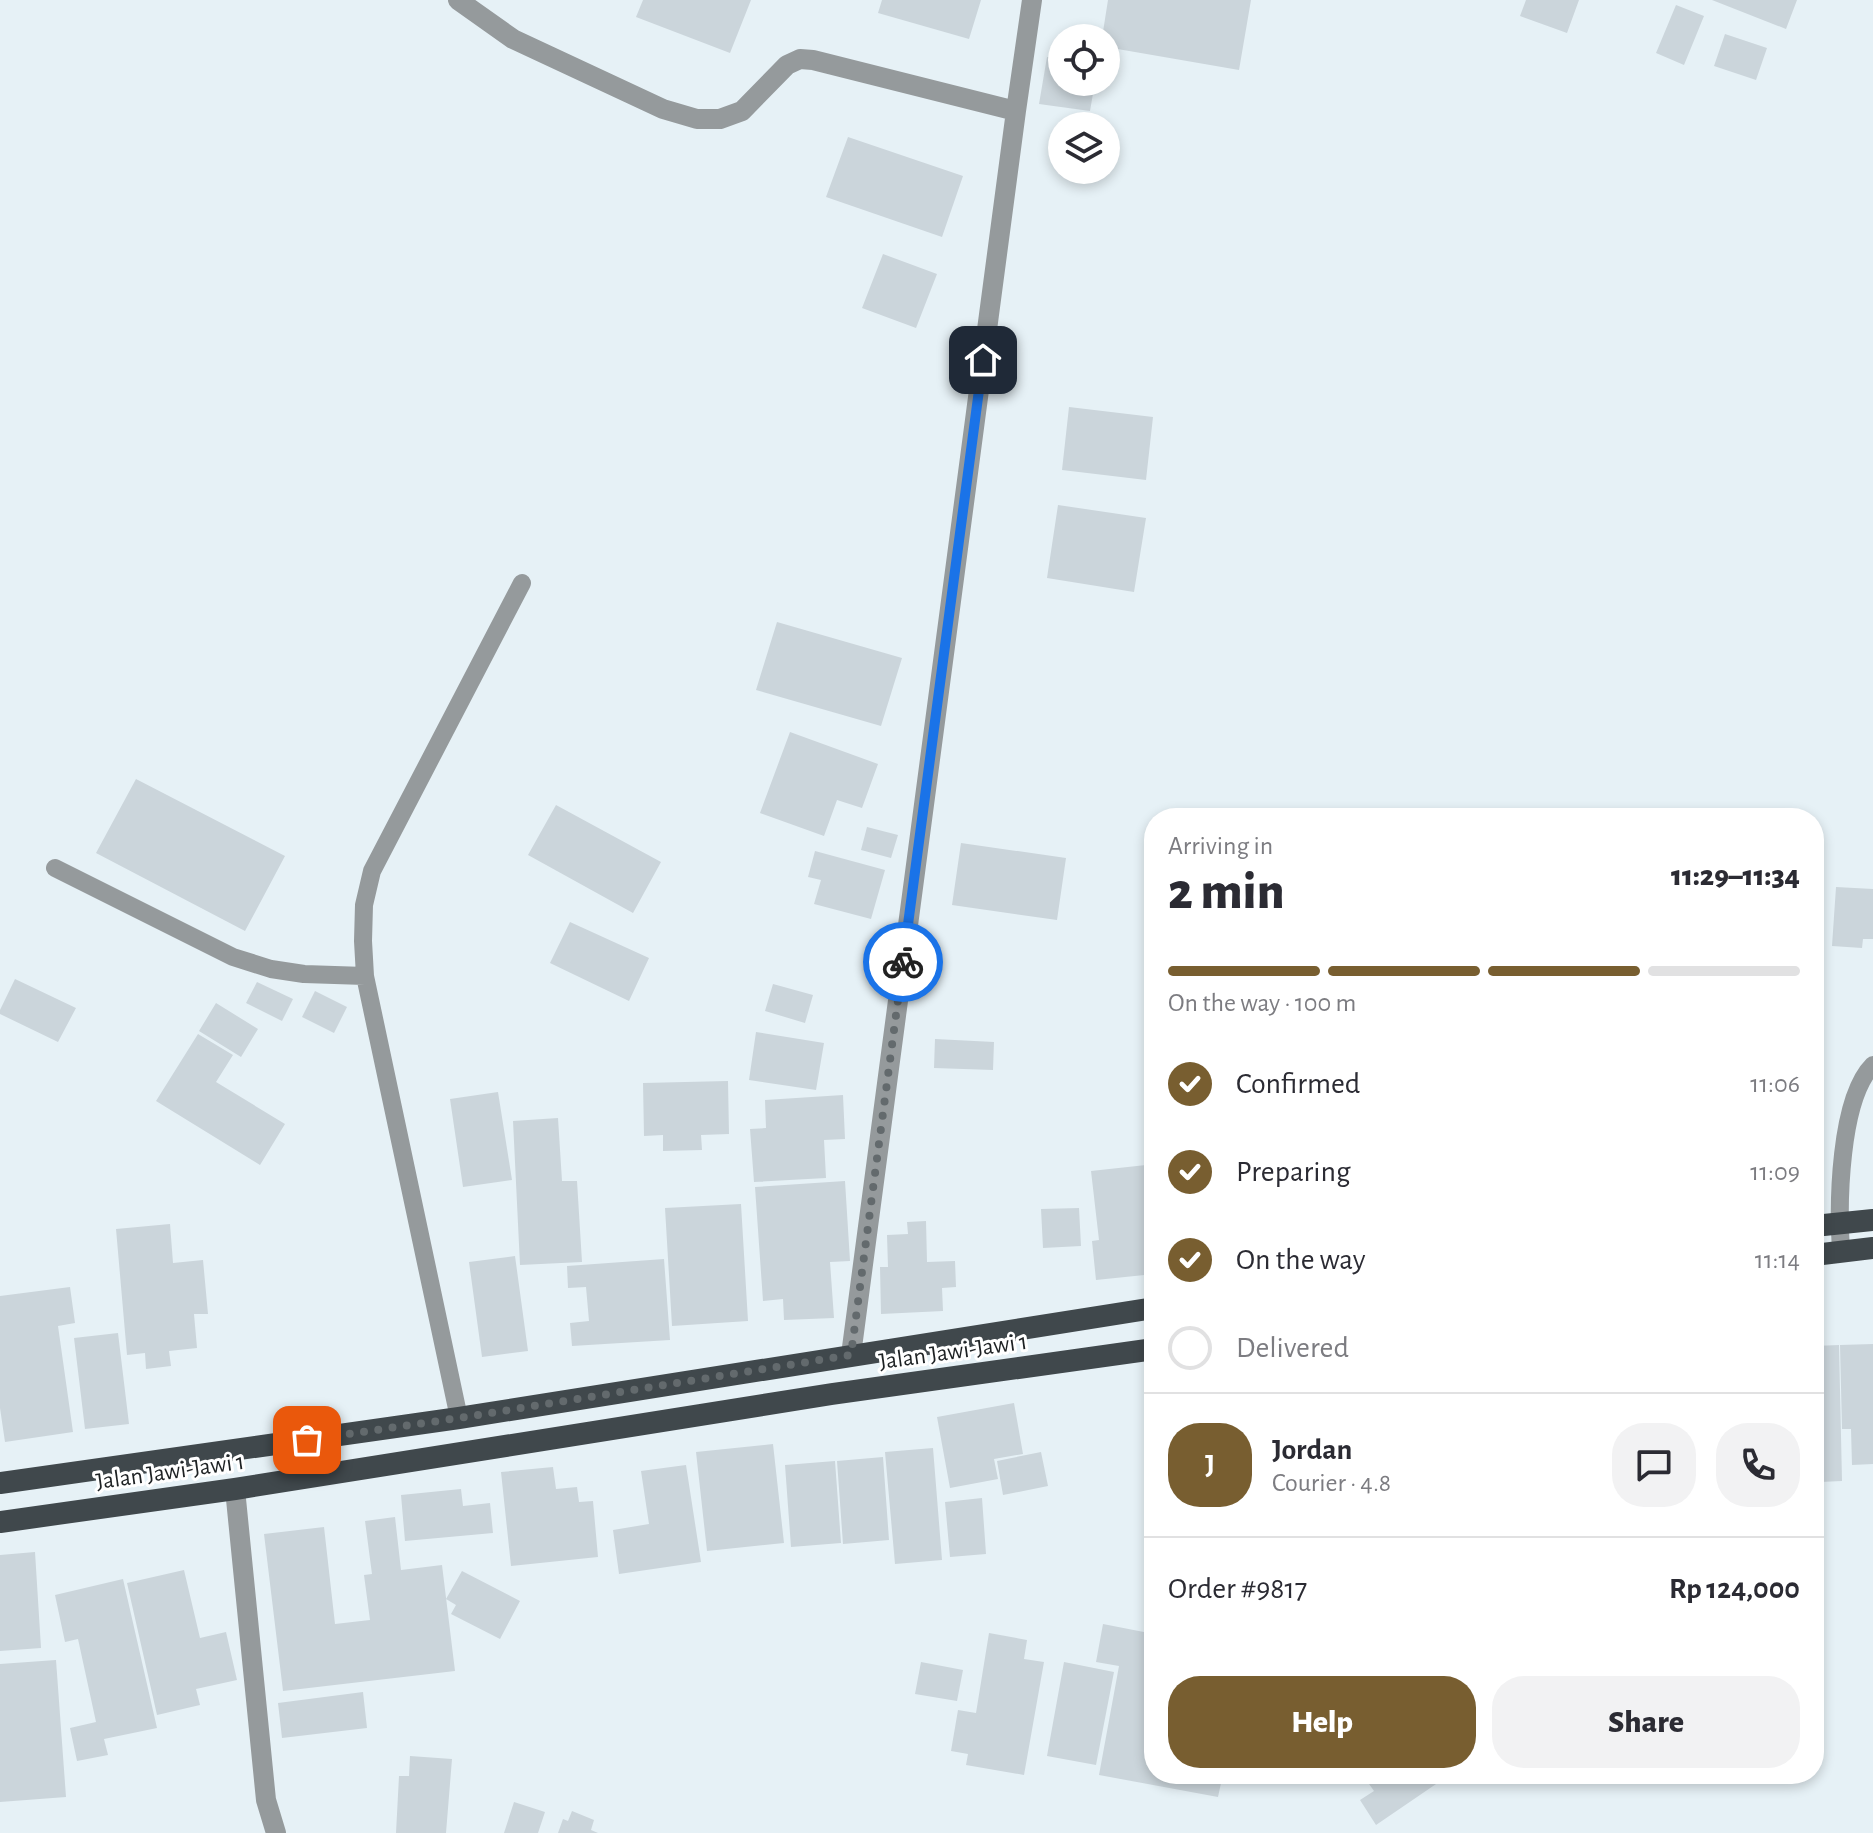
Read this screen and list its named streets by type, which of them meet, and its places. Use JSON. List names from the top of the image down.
{
  "streets": {
    "highway": ["Jalan Jawi-Jawi 1"]
  },
  "page": {
    "heading": ["2 min", "Arriving in", "11:29–11:34"],
    "panel": [
      "Jordan",
      "Courier · 4.8",
      "Order #9817",
      "Rp 124,000"
    ],
    "bar": "On the way · 100 m",
    "list": [
      ["Confirmed", "11:06"],
      ["Preparing", "11:09"],
      ["On the way", "11:14"],
      "Delivered"
    ],
    "round": "J",
    "buttons": ["Help", "Share"]
  }
}
